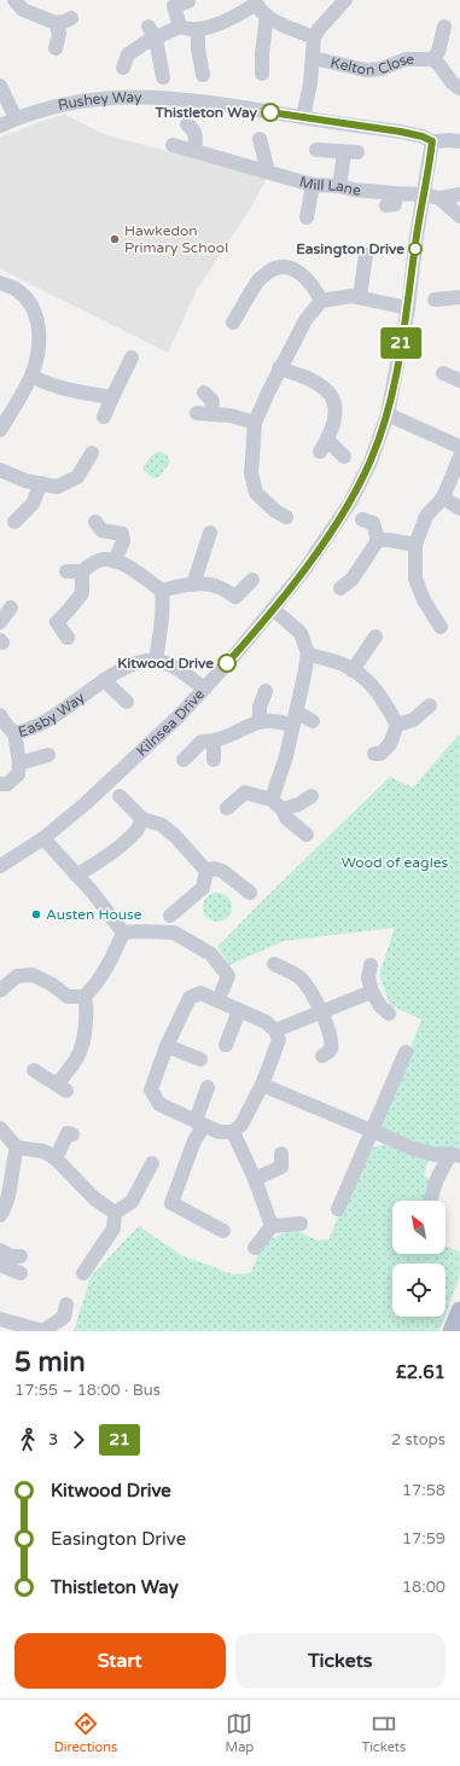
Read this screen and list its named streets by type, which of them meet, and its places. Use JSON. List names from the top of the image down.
{
  "streets": {
    "street": [
      "Kelton Close",
      "Rushey Way",
      "Mill Lane",
      "Easby Way",
      "Kilnsea Drive"
    ]
  },
  "crossings": [
    ["Rushey Way", "Kilnsea Drive"],
    ["Mill Lane", "Kilnsea Drive"]
  ],
  "parks": ["Wood of eagles"],
  "places": [
    "Thistleton Way",
    "Hawkedon Primary School",
    "Easington Drive",
    "Kitwood Drive",
    "Austen House"
  ],
  "lines": ["bus line 21"],
  "north": "top left",
  "page": {
    "on_map": "21",
    "heading": ["5 min", "17:55 – 18:00 · Bus", "£2.61"],
    "legs": ["3", "21", "2 stops"],
    "list": [
      {
        "name": "Kitwood Drive",
        "value": "17:58"
      },
      {
        "name": "Easington Drive",
        "value": "17:59"
      },
      {
        "name": "Thistleton Way",
        "value": "18:00"
      }
    ],
    "buttons": ["Start", "Tickets"],
    "tabs": ["Directions", "Map", "Tickets"]
  }
}
